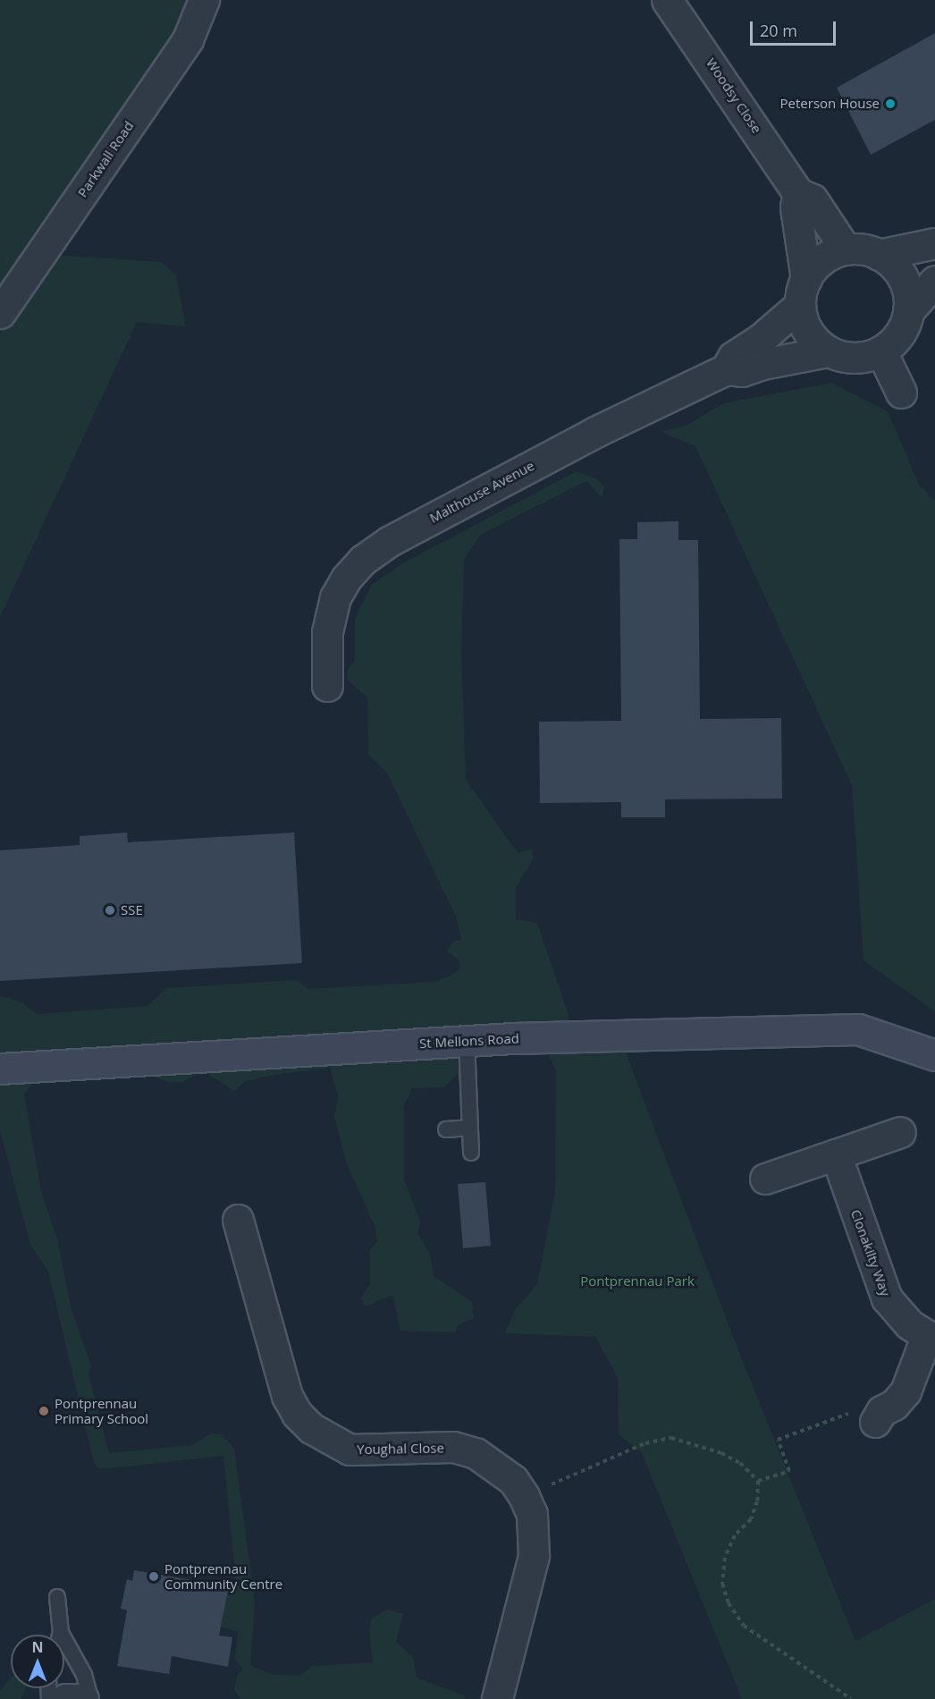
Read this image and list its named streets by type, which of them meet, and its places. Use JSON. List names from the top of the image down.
{
  "streets": {
    "main road": ["St Mellons Road"],
    "street": [
      "Woodsy Close",
      "Parkwall Road",
      "Malthouse Avenue",
      "Clonakilty Way",
      "Youghal Close"
    ]
  },
  "crossings": [
    ["Woodsy Close", "Malthouse Avenue"]
  ],
  "parks": ["Pontprennau Park"],
  "places": [
    "Peterson House",
    "SSE",
    "Pontprennau Primary School",
    "Pontprennau Community Centre"
  ],
  "scale_bar": "20 m",
  "north": "top"
}
